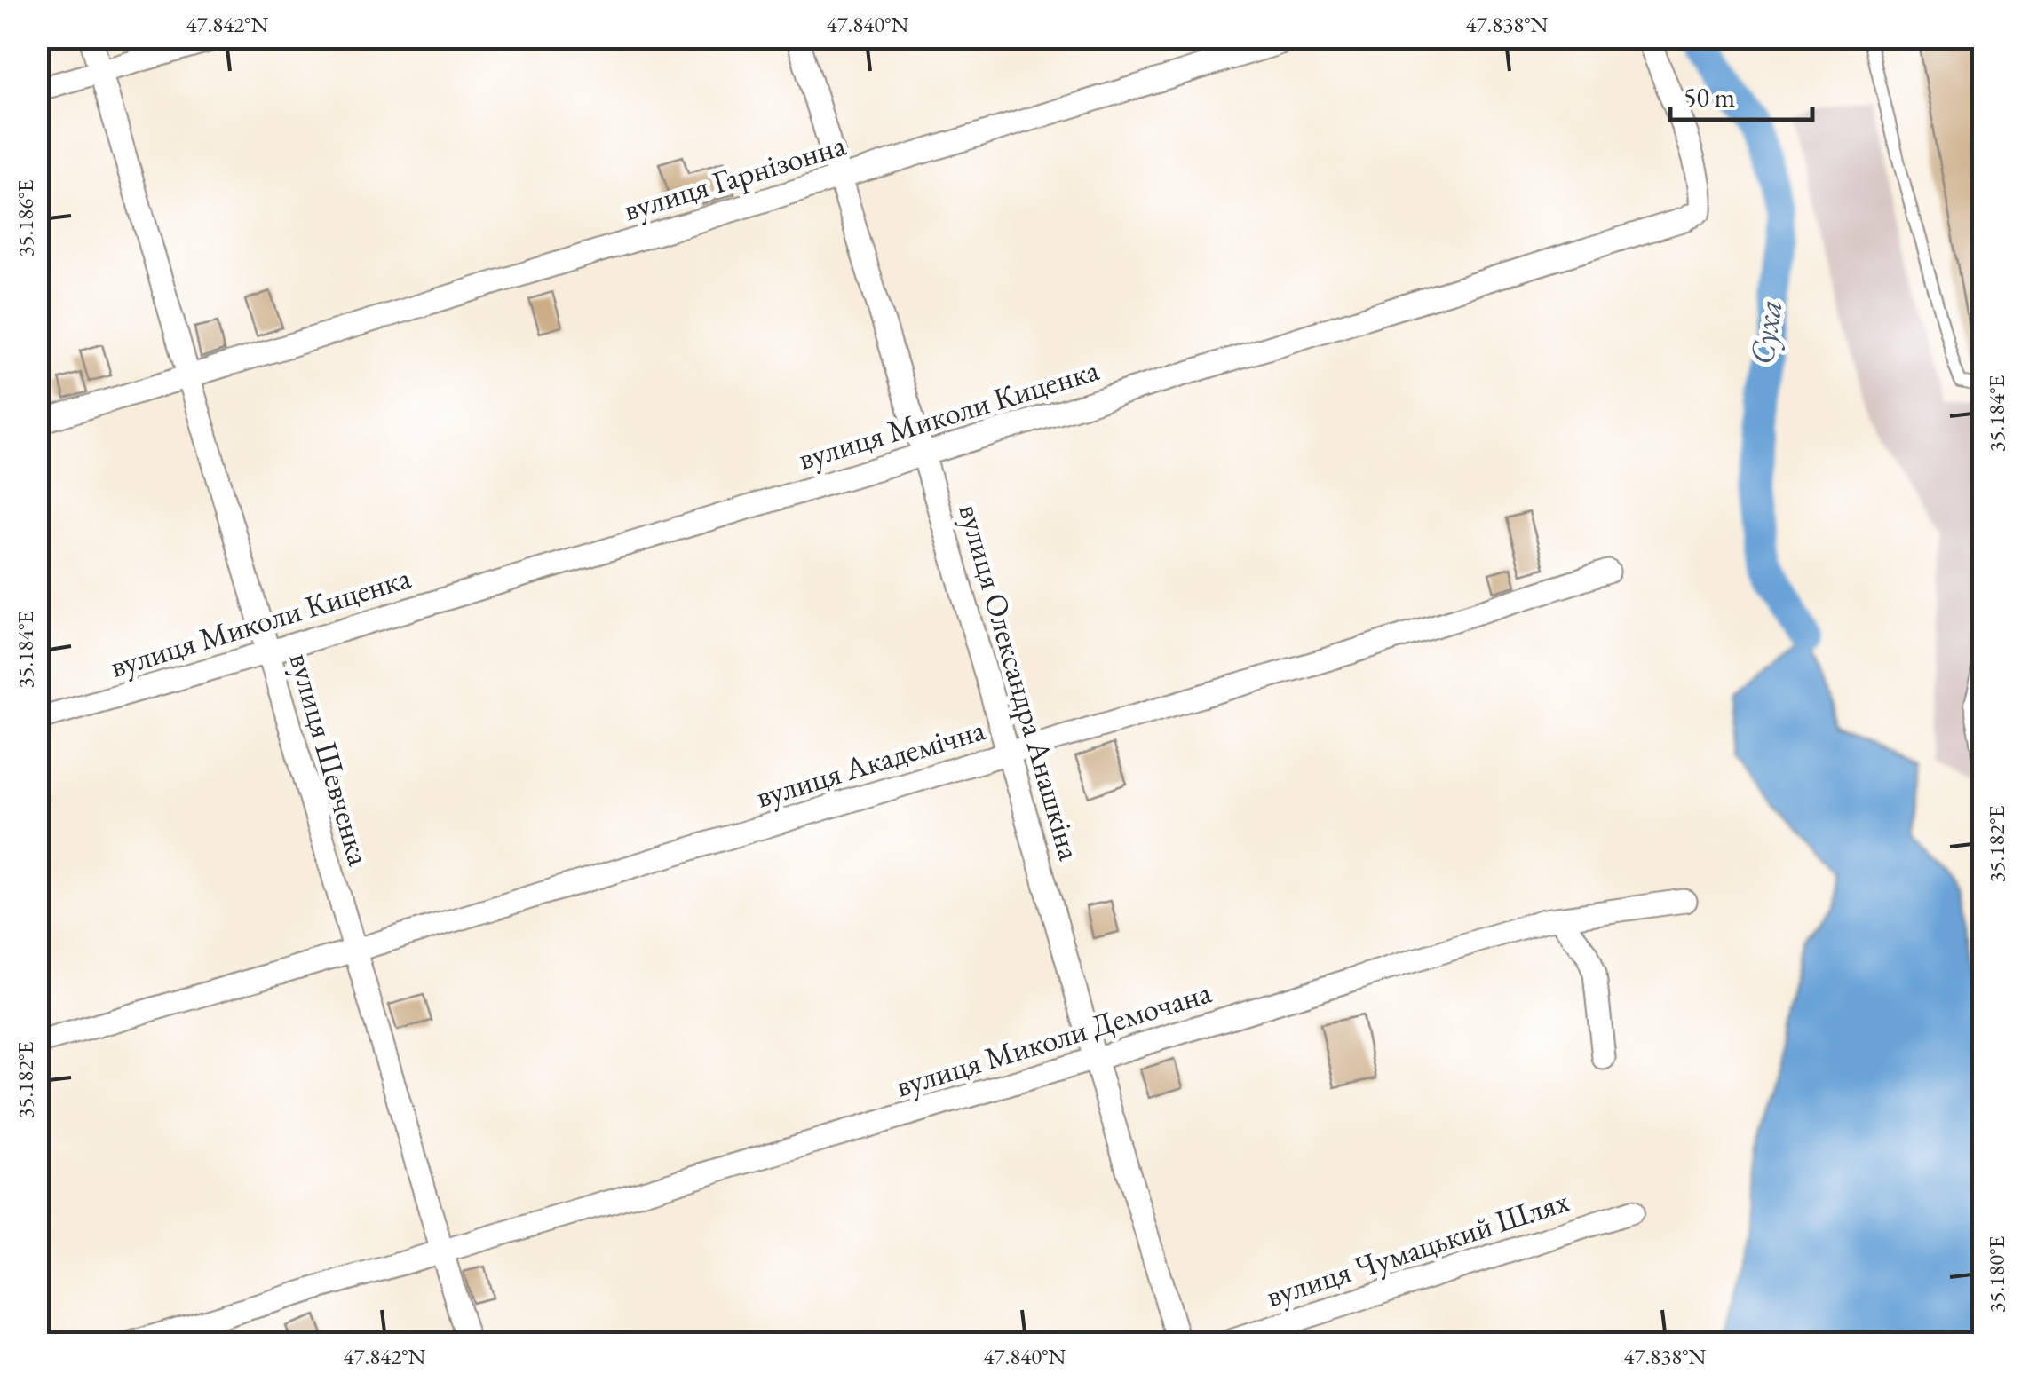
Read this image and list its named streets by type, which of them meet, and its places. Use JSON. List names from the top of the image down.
{
  "streets": {
    "street": [
      "вулиця Гарнізонна",
      "вулиця Миколи Киценка",
      "вулиця Олександра Анашкіна",
      "вулиця Шевченка",
      "вулиця Академічна",
      "вулиця Миколи Демочана",
      "вулиця Чумацький Шлях"
    ]
  },
  "crossings": [
    ["вулиця Гарнізонна", "вулиця Олександра Анашкіна"],
    ["вулиця Гарнізонна", "вулиця Шевченка"],
    ["вулиця Миколи Киценка", "вулиця Олександра Анашкіна"],
    ["вулиця Миколи Киценка", "вулиця Шевченка"],
    ["вулиця Олександра Анашкіна", "вулиця Академічна"],
    ["вулиця Олександра Анашкіна", "вулиця Миколи Демочана"],
    ["вулиця Шевченка", "вулиця Академічна"],
    ["вулиця Шевченка", "вулиця Миколи Демочана"]
  ],
  "water": ["Суха"],
  "scale_bar": "50 m",
  "coordinates": [
    "47.842°N",
    "47.840°N",
    "47.838°N",
    "35.186°E",
    "35.184°E",
    "35.182°E",
    "35.180°E"
  ]
}
